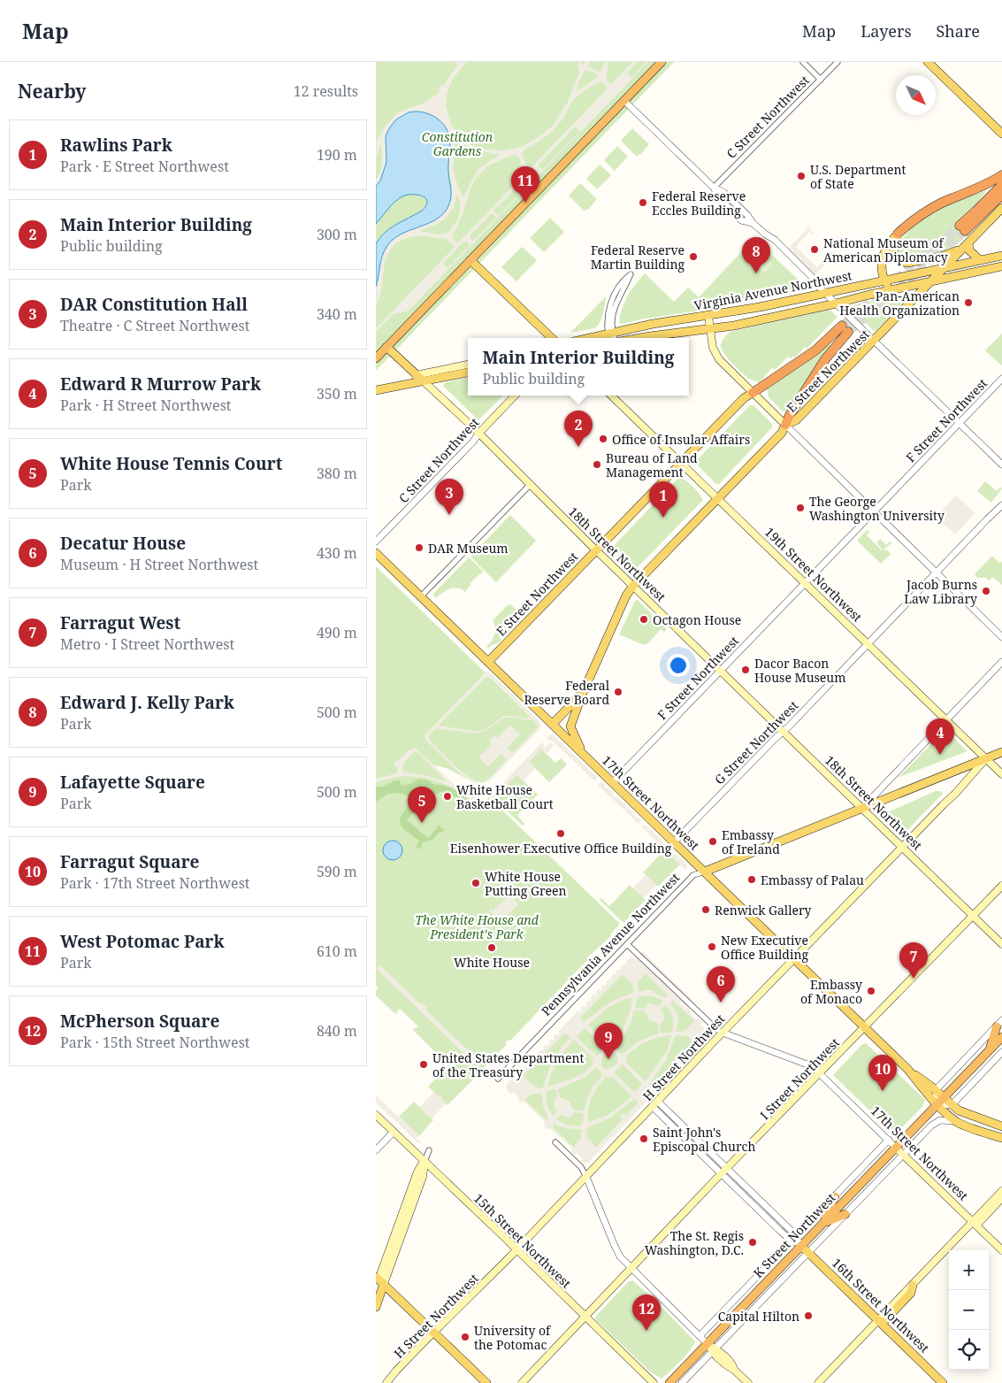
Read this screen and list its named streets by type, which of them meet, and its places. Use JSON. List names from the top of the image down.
{
  "streets": {
    "highway": ["K Street Northwest"],
    "main road": [
      "C Street Northwest",
      "Virginia Avenue Northwest",
      "E Street Northwest",
      "18th Street Northwest",
      "19th Street Northwest",
      "17th Street Northwest",
      "Pennsylvania Avenue Northwest",
      "H Street Northwest",
      "I Street Northwest",
      "15th Street Northwest",
      "16th Street Northwest"
    ],
    "street": ["F Street Northwest", "G Street Northwest"]
  },
  "crossings": [
    ["C Street Northwest", "18th Street Northwest"],
    ["Virginia Avenue Northwest", "E Street Northwest"],
    ["E Street Northwest", "18th Street Northwest"],
    ["E Street Northwest", "19th Street Northwest"],
    ["E Street Northwest", "17th Street Northwest"],
    ["F Street Northwest", "18th Street Northwest"],
    ["F Street Northwest", "19th Street Northwest"],
    ["F Street Northwest", "17th Street Northwest"],
    ["18th Street Northwest", "G Street Northwest"],
    ["18th Street Northwest", "Pennsylvania Avenue Northwest"],
    ["18th Street Northwest", "H Street Northwest"],
    ["18th Street Northwest", "I Street Northwest"],
    ["19th Street Northwest", "G Street Northwest"],
    ["19th Street Northwest", "Pennsylvania Avenue Northwest"],
    ["19th Street Northwest", "H Street Northwest"],
    ["G Street Northwest", "17th Street Northwest"],
    ["17th Street Northwest", "Pennsylvania Avenue Northwest"],
    ["17th Street Northwest", "H Street Northwest"],
    ["17th Street Northwest", "I Street Northwest"],
    ["17th Street Northwest", "K Street Northwest"],
    ["Pennsylvania Avenue Northwest", "H Street Northwest"],
    ["H Street Northwest", "15th Street Northwest"],
    ["H Street Northwest", "16th Street Northwest"],
    ["I Street Northwest", "15th Street Northwest"],
    ["I Street Northwest", "16th Street Northwest"],
    ["K Street Northwest", "16th Street Northwest"]
  ],
  "parks": ["Constitution Gardens", "The White House and President's Park"],
  "places": [
    "U.S. Department of State",
    "Federal Reserve Eccles Building",
    "National Museum of American Diplomacy",
    "Federal Reserve Martin Building",
    "Pan-American Health Organization",
    "Office of Insular Affairs",
    "Bureau of Land Management",
    "The George Washington University",
    "DAR Museum",
    "Jacob Burns Law Library",
    "Octagon House",
    "Dacor Bacon House Museum",
    "Federal Reserve Board",
    "White House Basketball Court",
    "Eisenhower Executive Office Building",
    "Embassy of Ireland",
    "Embassy of Palau",
    "White House Putting Green",
    "Renwick Gallery",
    "New Executive Office Building",
    "White House",
    "Embassy of Monaco",
    "United States Department of the Treasury",
    "Saint John's Episcopal Church",
    "The St. Regis Washington, D.C.",
    "Capital Hilton",
    "University of the Potomac"
  ],
  "north": "bottom right",
  "page": {
    "header": "Map",
    "nav": ["Map", "Layers", "Share"],
    "heading": ["Nearby", "12 results"],
    "list": [
      {
        "mark": "1",
        "name": "Rawlins Park",
        "note": "Park · E Street Northwest",
        "value": "190 m"
      },
      {
        "mark": "2",
        "name": "Main Interior Building",
        "note": "Public building",
        "value": "300 m"
      },
      {
        "mark": "3",
        "name": "DAR Constitution Hall",
        "note": "Theatre · C Street Northwest",
        "value": "340 m"
      },
      {
        "mark": "4",
        "name": "Edward R Murrow Park",
        "note": "Park · H Street Northwest",
        "value": "350 m"
      },
      {
        "mark": "5",
        "name": "White House Tennis Court",
        "note": "Park",
        "value": "380 m"
      },
      {
        "mark": "6",
        "name": "Decatur House",
        "note": "Museum · H Street Northwest",
        "value": "430 m"
      },
      {
        "mark": "7",
        "name": "Farragut West",
        "note": "Metro · I Street Northwest",
        "value": "490 m"
      },
      {
        "mark": "8",
        "name": "Edward J. Kelly Park",
        "note": "Park",
        "value": "500 m"
      },
      {
        "mark": "9",
        "name": "Lafayette Square",
        "note": "Park",
        "value": "500 m"
      },
      {
        "mark": "10",
        "name": "Farragut Square",
        "note": "Park · 17th Street Northwest",
        "value": "590 m"
      },
      {
        "mark": "11",
        "name": "West Potomac Park",
        "note": "Park",
        "value": "610 m"
      },
      {
        "mark": "12",
        "name": "McPherson Square",
        "note": "Park · 15th Street Northwest",
        "value": "840 m"
      }
    ],
    "pins": [
      "11",
      "8",
      "2",
      "3",
      "1",
      "4",
      "5",
      "7",
      "6",
      "9",
      "10",
      "12"
    ],
    "popup": ["Main Interior Building", "Public building"],
    "map_buttons": ["+", "−"]
  }
}
